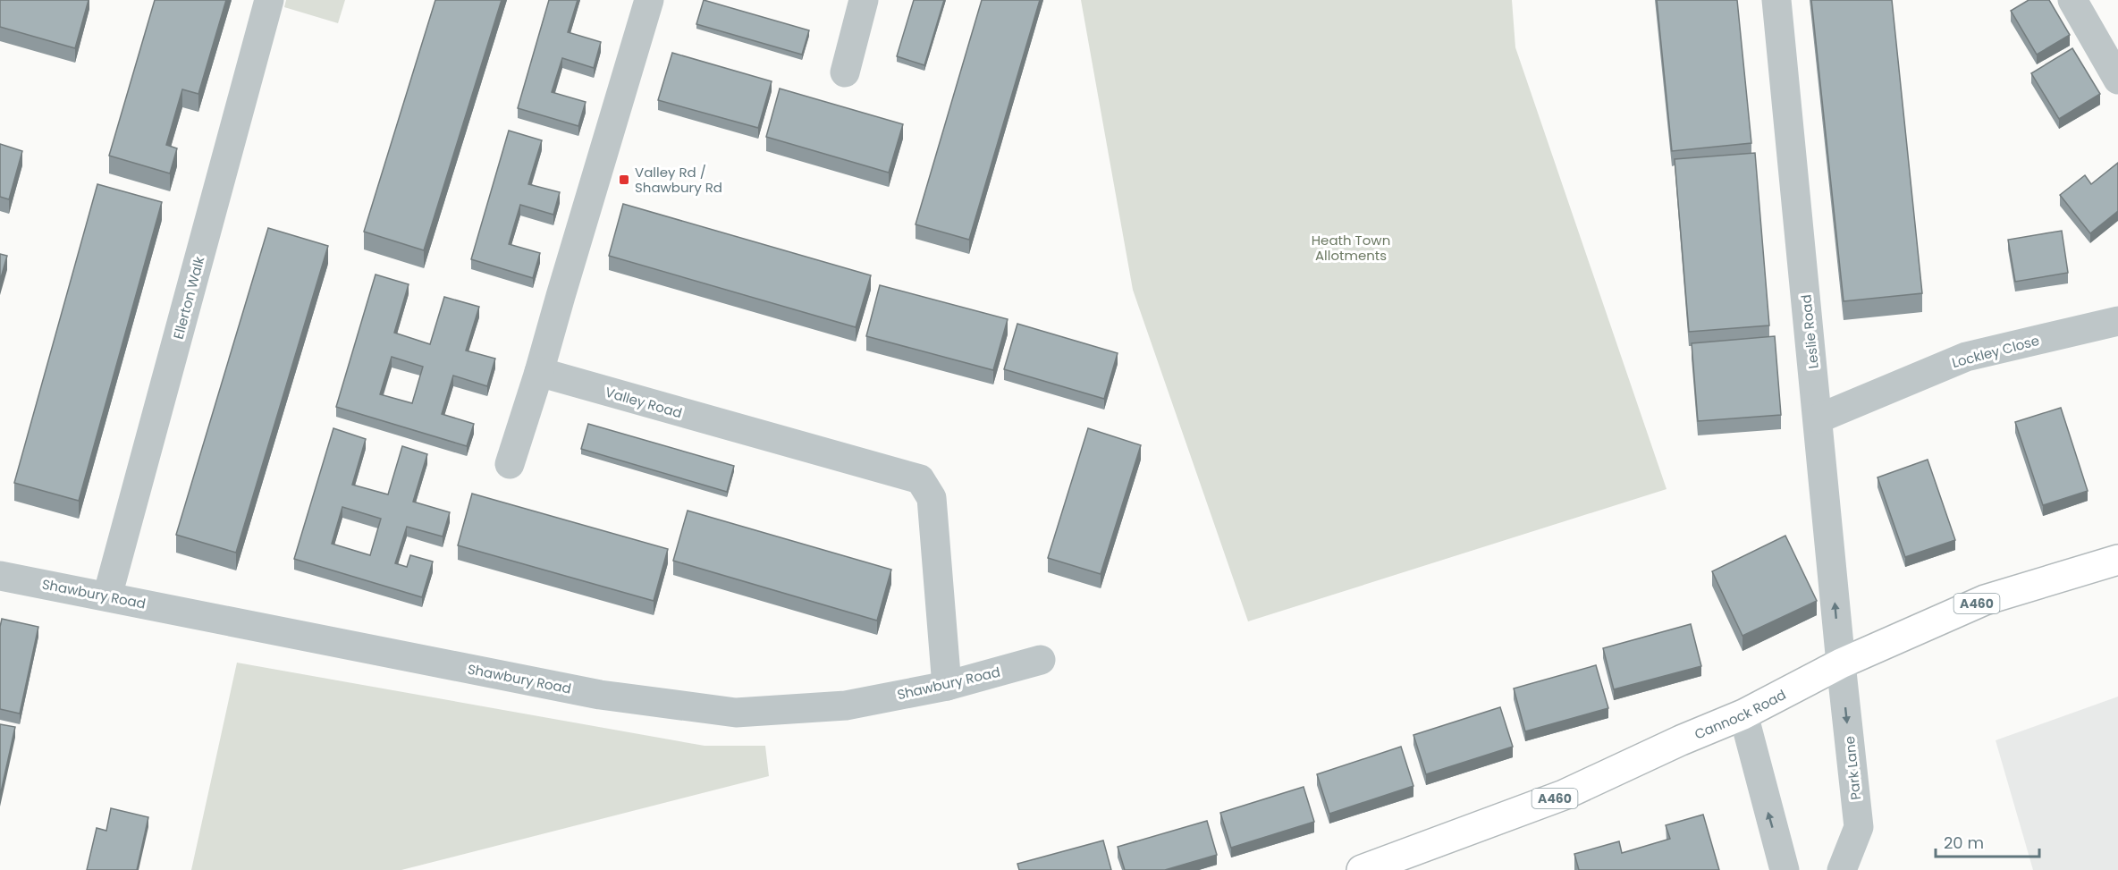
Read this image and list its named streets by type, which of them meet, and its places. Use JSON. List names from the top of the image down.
{
  "streets": {
    "highway": ["A460", "Cannock Road"],
    "street": [
      "Ellerton Walk",
      "Leslie Road",
      "Lockley Close",
      "Valley Road",
      "Shawbury Road",
      "Park Lane"
    ]
  },
  "crossings": [
    ["Ellerton Walk", "Shawbury Road"],
    ["Leslie Road", "Lockley Close"],
    ["Leslie Road", "Cannock Road"],
    ["Leslie Road", "Park Lane"],
    ["Valley Road", "Shawbury Road"],
    ["Cannock Road", "Park Lane"]
  ],
  "one_way": ["Leslie Road"],
  "parks": ["Heath Town Allotments"],
  "places": {
    "transit": ["Valley Rd / Shawbury Rd"]
  },
  "scale_bar": "20 m"
}
